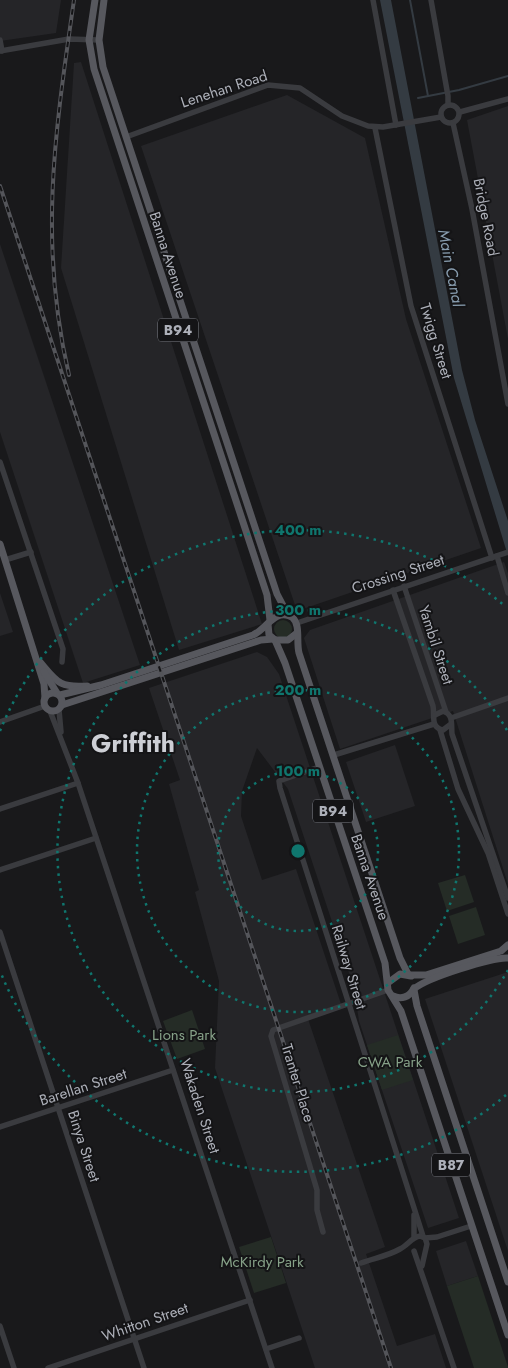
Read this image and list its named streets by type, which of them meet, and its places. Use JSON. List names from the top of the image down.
{
  "streets": {
    "main road": [
      "Banna Avenue",
      "B94",
      "Wakaden Street",
      "B87"
    ],
    "street": [
      "Lenehan Road",
      "Bridge Road",
      "Twigg Street",
      "Crossing Street",
      "Yambil Street",
      "Railway Street",
      "Tranter Place",
      "Barellan Street",
      "Binya Street",
      "Whitton Street"
    ]
  },
  "crossings": [
    ["Lenehan Road", "Bridge Road"],
    ["Lenehan Road", "Banna Avenue"],
    ["Lenehan Road", "Twigg Street"],
    ["Banna Avenue", "B94"],
    ["Banna Avenue", "Crossing Street"],
    ["Banna Avenue", "Railway Street"],
    ["Banna Avenue", "Tranter Place"],
    ["Banna Avenue", "B87"],
    ["B94", "Crossing Street"],
    ["Twigg Street", "Crossing Street"],
    ["Crossing Street", "Yambil Street"],
    ["Railway Street", "Tranter Place"],
    ["Tranter Place", "B87"],
    ["Barellan Street", "Wakaden Street"],
    ["Barellan Street", "Binya Street"],
    ["Wakaden Street", "Whitton Street"],
    ["Binya Street", "Whitton Street"]
  ],
  "districts": ["Griffith"],
  "water": ["Main Canal"],
  "parks": ["Lions Park", "CWA Park", "McKirdy Park"],
  "rings": [
    "400 m",
    "300 m",
    "200 m",
    "100 m"
  ]
}
